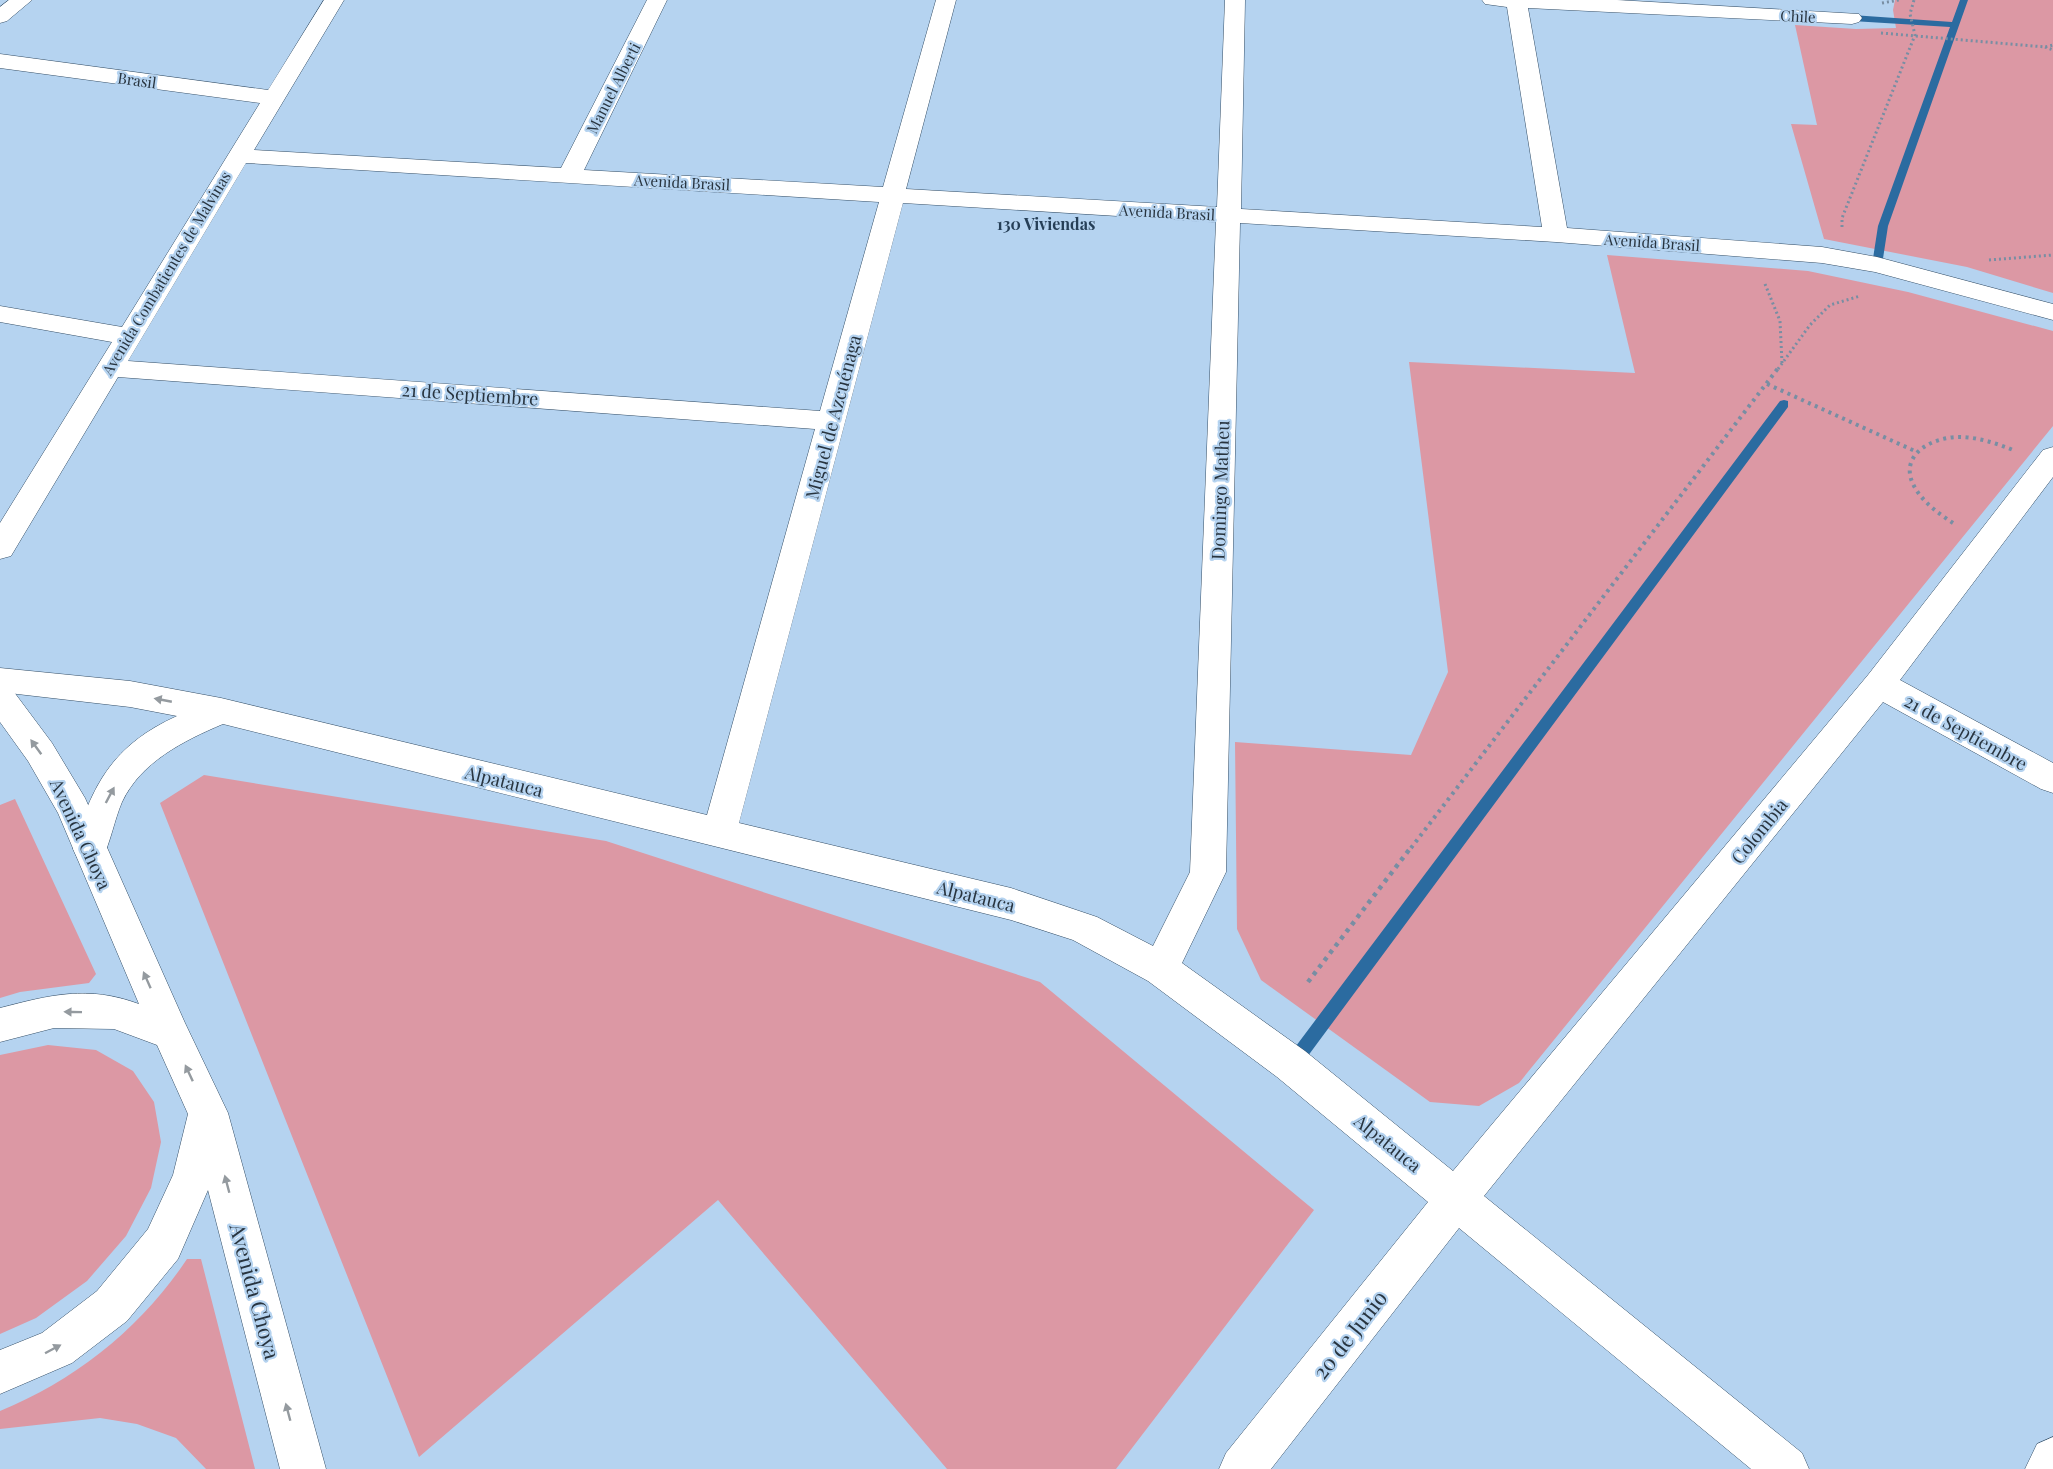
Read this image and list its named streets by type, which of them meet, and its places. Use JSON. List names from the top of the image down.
{
  "streets": {
    "street": [
      "Chile",
      "Brasil",
      "Manuel Alberti",
      "Avenida Brasil",
      "Avenida Combatientes de Malvinas",
      "21 de Septiembre",
      "Miguel de Azcuénaga",
      "Domingo Matheu",
      "Alpatauca",
      "Colombia",
      "Avenida Choya",
      "20 de Junio"
    ]
  },
  "crossings": [
    ["Brasil", "Avenida Combatientes de Malvinas"],
    ["Manuel Alberti", "Avenida Brasil"],
    ["Avenida Brasil", "Avenida Combatientes de Malvinas"],
    ["Avenida Brasil", "Miguel de Azcuénaga"],
    ["Avenida Brasil", "Domingo Matheu"],
    ["Avenida Combatientes de Malvinas", "21 de Septiembre"],
    ["21 de Septiembre", "Miguel de Azcuénaga"],
    ["21 de Septiembre", "Colombia"],
    ["Miguel de Azcuénaga", "Alpatauca"],
    ["Domingo Matheu", "Alpatauca"],
    ["Alpatauca", "Colombia"],
    ["Alpatauca", "Avenida Choya"],
    ["Alpatauca", "20 de Junio"],
    ["Colombia", "20 de Junio"]
  ],
  "one_way": ["Avenida Choya"],
  "districts": ["130 Viviendas"]
}
